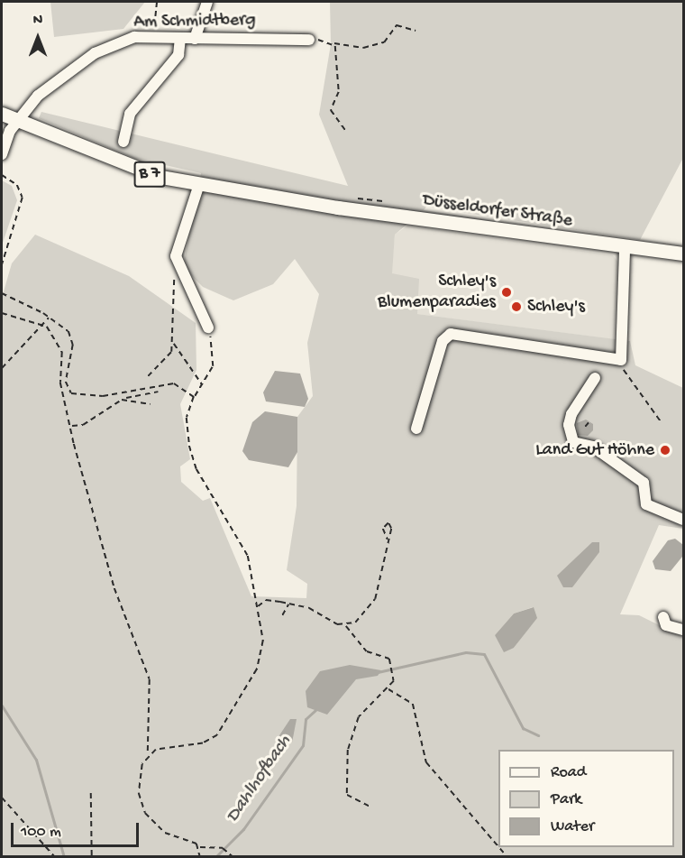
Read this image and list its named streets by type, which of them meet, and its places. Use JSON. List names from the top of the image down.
{
  "streets": {
    "main road": ["B 7", "Düsseldorfer Straße"],
    "street": ["Am Schmidtberg"]
  },
  "crossings": [
    ["Am Schmidtberg", "B 7"],
    ["B 7", "Düsseldorfer Straße"]
  ],
  "water": ["Dahlhofbach"],
  "places": ["Schley's Blumenparadies", "Schley's", "Land Gut Höhne"],
  "legend": ["Road", "Park", "Water"],
  "scale_bar": "100 m",
  "north": "top"
}
